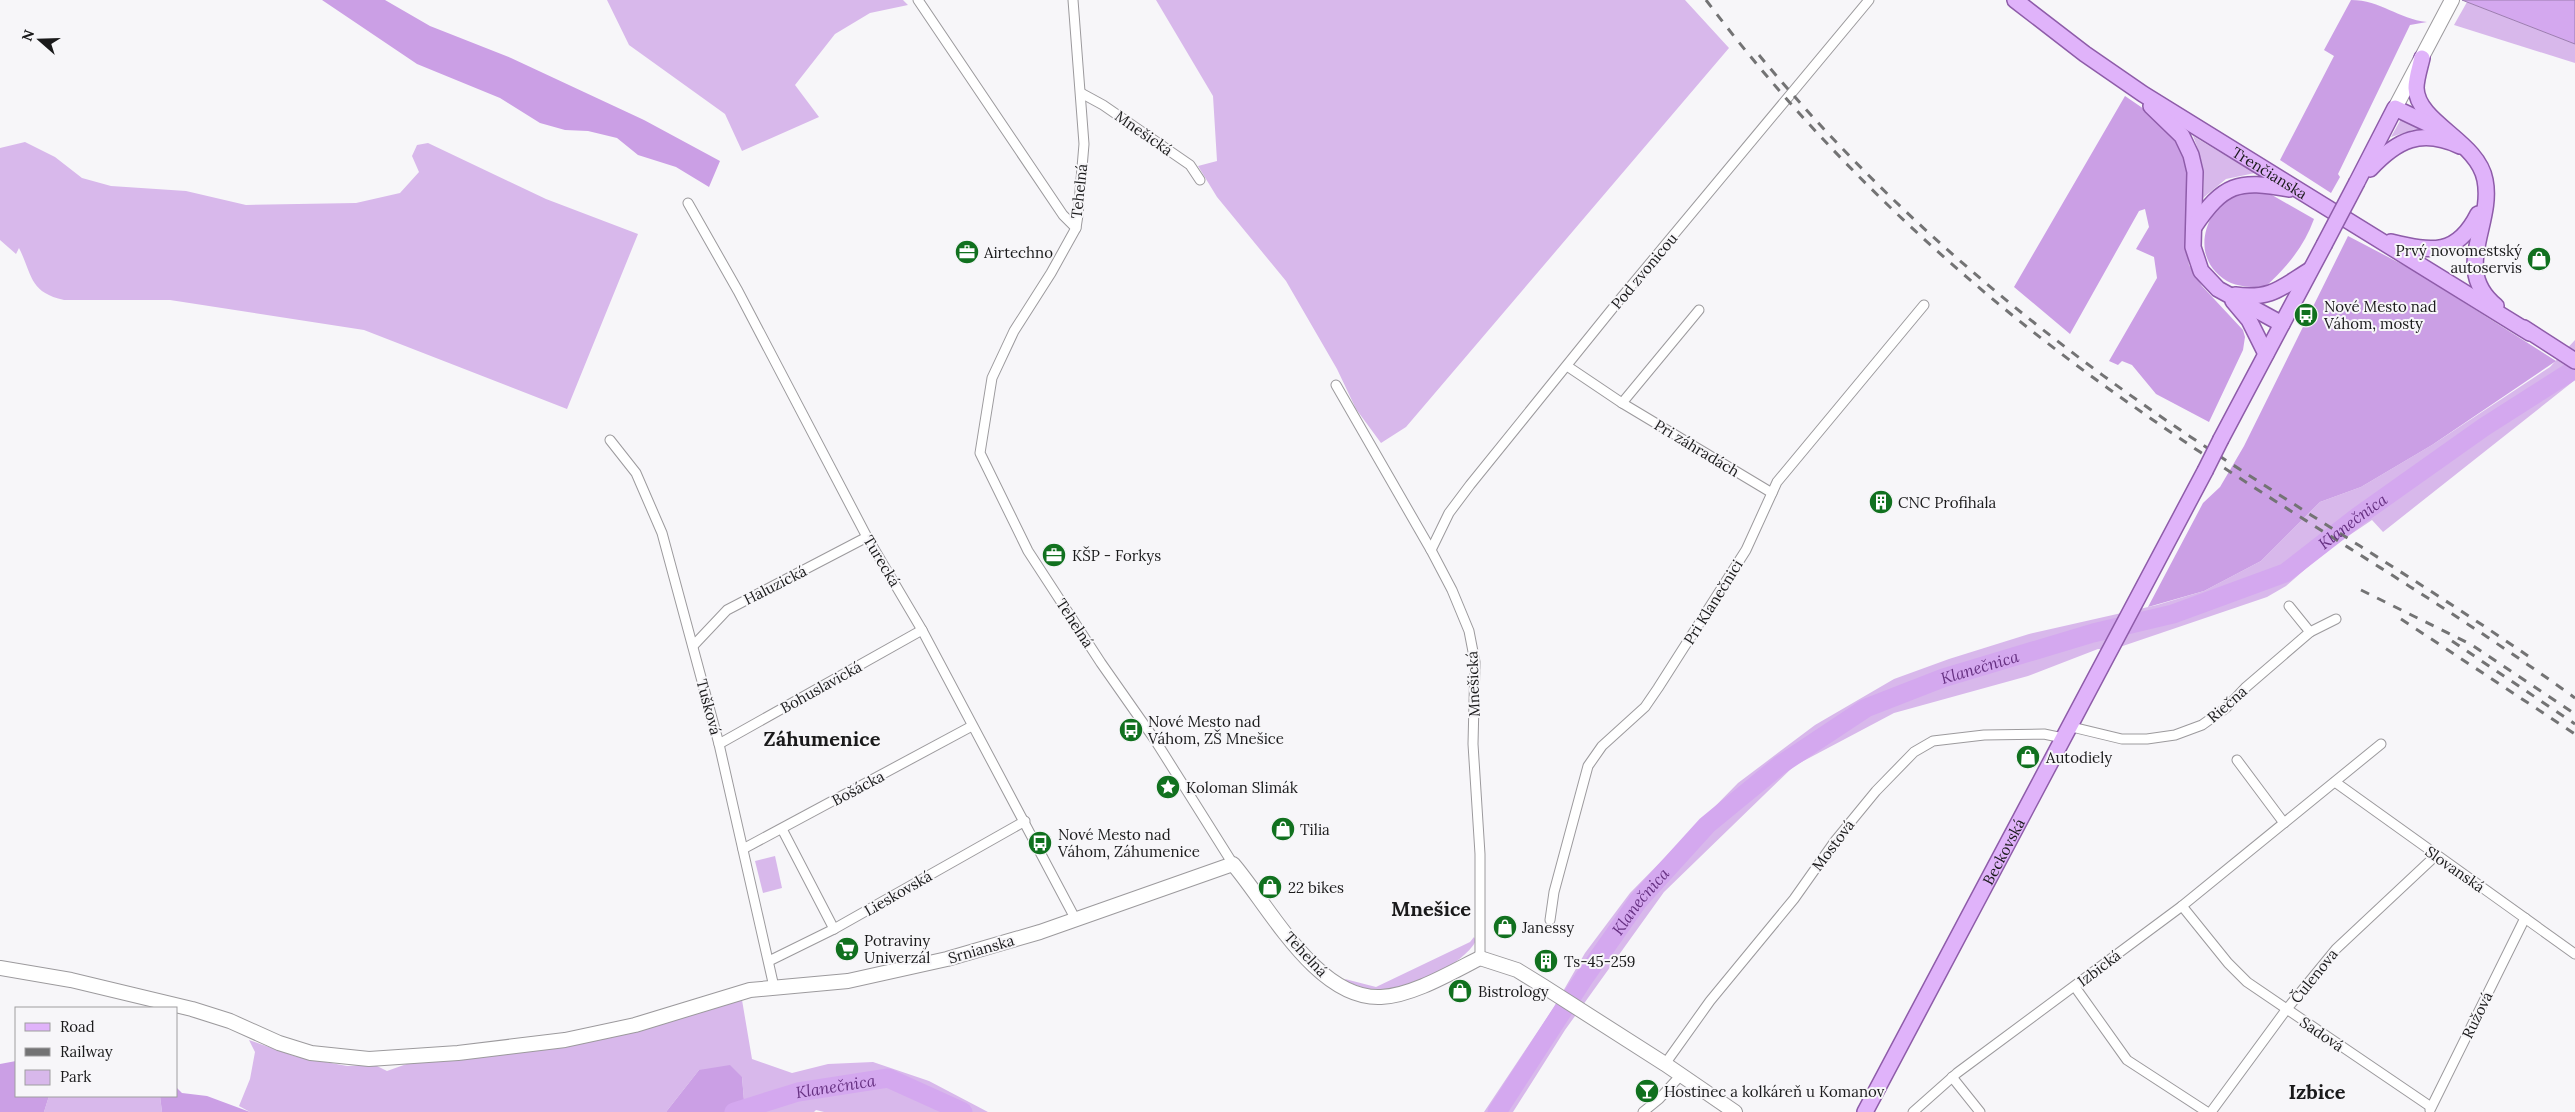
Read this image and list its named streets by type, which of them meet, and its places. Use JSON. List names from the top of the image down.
{
  "streets": {
    "main road": ["Trenčianska", "Beckovská"],
    "street": [
      "Mnešická",
      "Tehelná",
      "Pod zvonicou",
      "Pri záhradách",
      "Turecká",
      "Haluzická",
      "Pri Klanečnici",
      "Bohuslavická",
      "Riečna",
      "Tušková",
      "Bošácka",
      "Mostová",
      "Slovanská",
      "Lieskovská",
      "Srnianska",
      "Izbická",
      "Čulenova",
      "Ružová",
      "Sadová"
    ]
  },
  "crossings": [
    ["Mnešická", "Tehelná"],
    ["Mnešická", "Pod zvonicou"],
    ["Tehelná", "Srnianska"],
    ["Pod zvonicou", "Pri záhradách"],
    ["Pri záhradách", "Pri Klanečnici"],
    ["Turecká", "Haluzická"],
    ["Turecká", "Bohuslavická"],
    ["Turecká", "Bošácka"],
    ["Turecká", "Lieskovská"],
    ["Turecká", "Srnianska"],
    ["Haluzická", "Tušková"],
    ["Bohuslavická", "Tušková"],
    ["Riečna", "Mostová"],
    ["Riečna", "Beckovská"],
    ["Tušková", "Bošácka"],
    ["Tušková", "Lieskovská"],
    ["Tušková", "Srnianska"],
    ["Mostová", "Beckovská"],
    ["Slovanská", "Izbická"],
    ["Slovanská", "Čulenova"],
    ["Slovanská", "Ružová"],
    ["Izbická", "Sadová"],
    ["Čulenova", "Sadová"],
    ["Ružová", "Sadová"]
  ],
  "districts": ["Záhumenice", "Mnešice", "Izbice"],
  "water": ["Klanečnica"],
  "places": {
    "office": ["Airtechno", "KŠP - Forkys"],
    "shop": [
      "Prvý novomestský autoservis",
      "Autodiely",
      "Tilia",
      "22 bikes",
      "Janessy",
      "Bistrology"
    ],
    "bus stop": ["Nové Mesto nad Váhom, mosty", "Nové Mesto nad Váhom, ZŠ Mnešice", "Nové Mesto nad Váhom, Záhumenice"],
    "building": ["CNC Profihala", "Ts-45-259"],
    "place": ["Koloman Slimák"],
    "supermarket": ["Potraviny Univerzál"],
    "bar": ["Hostinec a kolkáreň u Komanov"]
  },
  "legend": ["Road", "Railway", "Park"],
  "north": "left"
}
